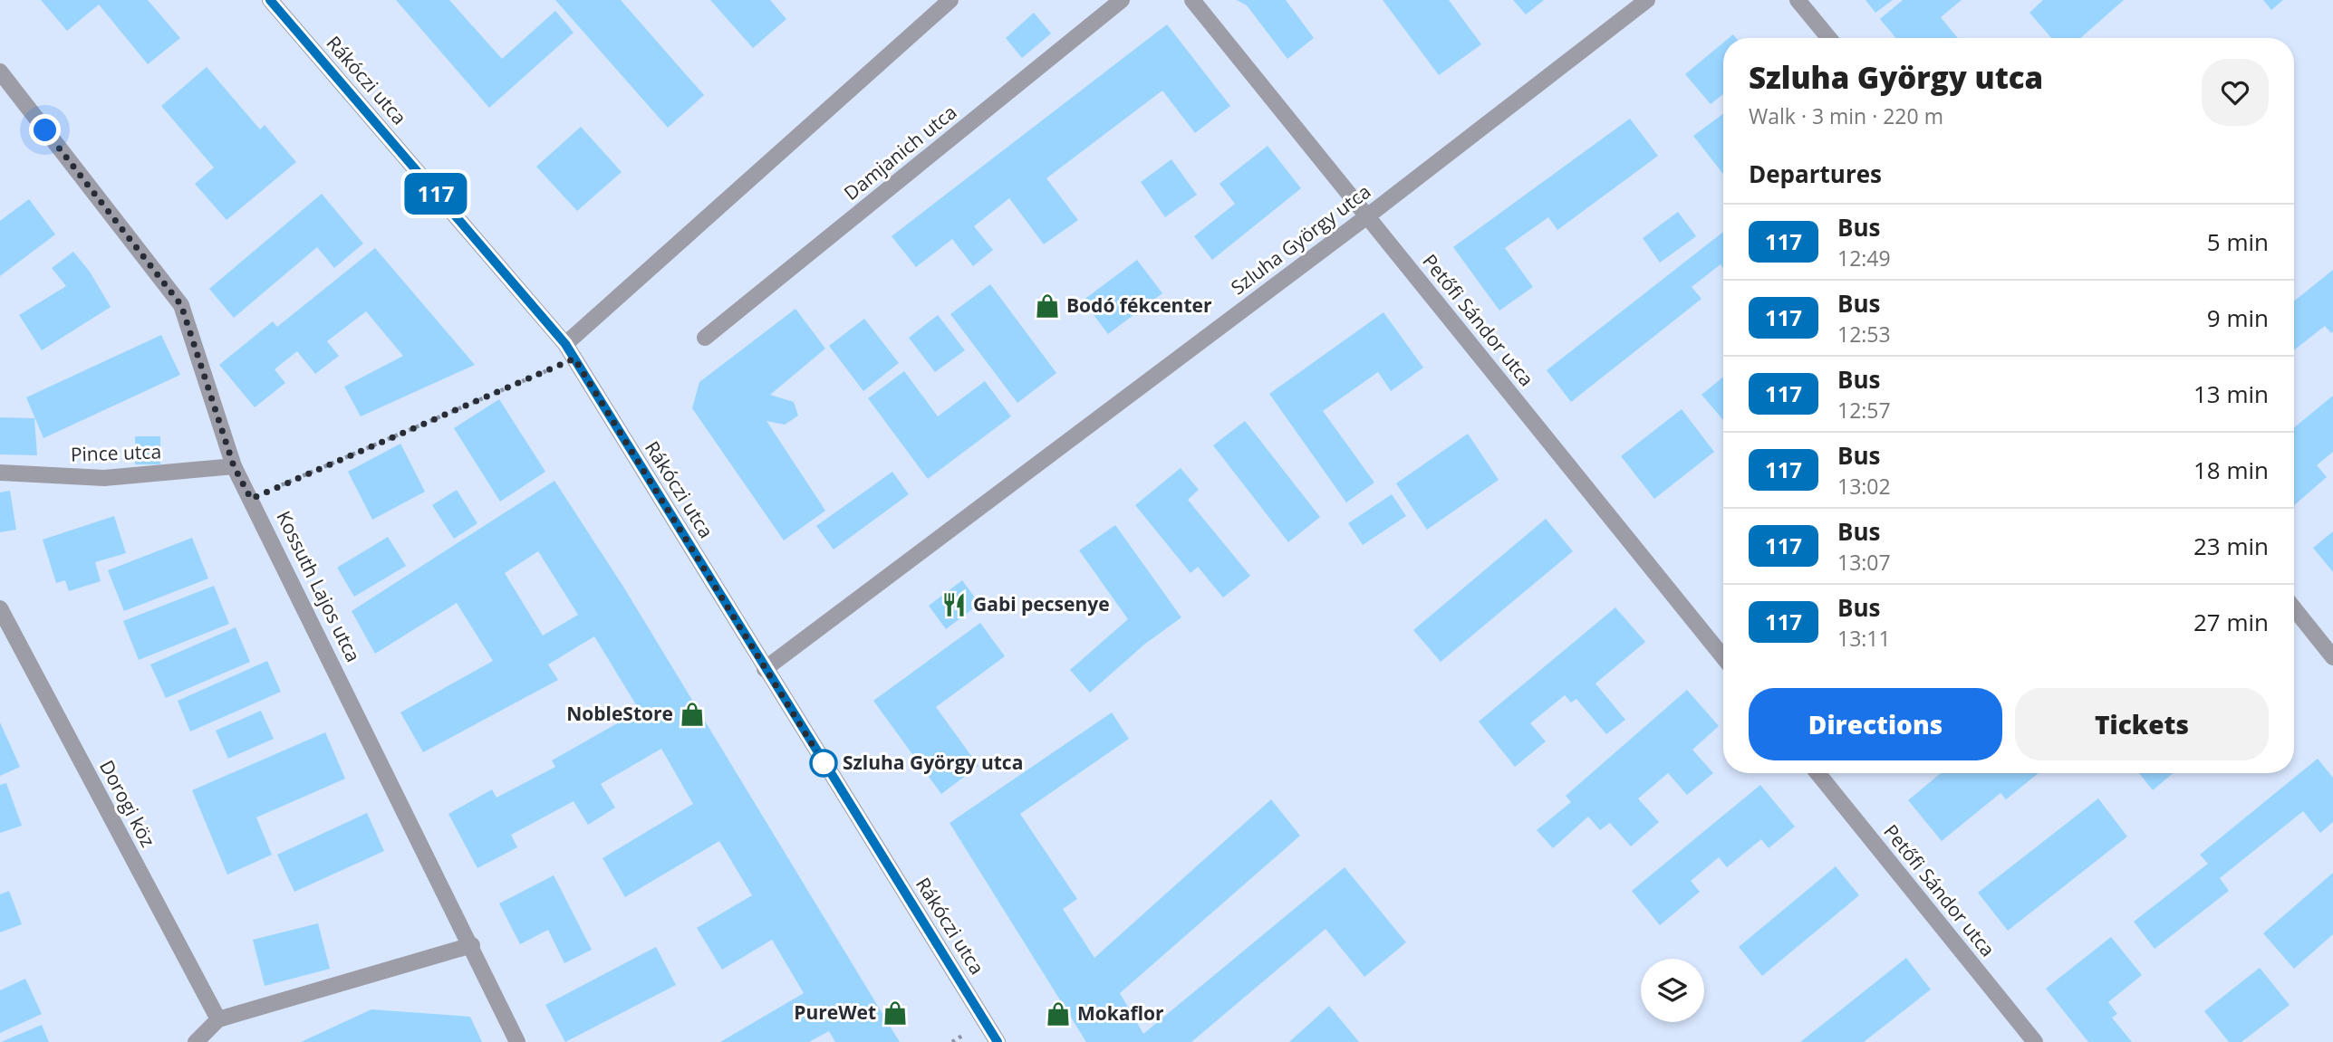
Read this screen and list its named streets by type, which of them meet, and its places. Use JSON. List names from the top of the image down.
{
  "streets": {
    "street": [
      "Rákóczi utca",
      "Damjanich utca",
      "Szluha György utca",
      "Petőfi Sándor utca",
      "Pince utca",
      "Kossuth Lajos utca",
      "Dorogi köz"
    ]
  },
  "crossings": [
    ["Rákóczi utca", "Szluha György utca"],
    ["Szluha György utca", "Petőfi Sándor utca"],
    ["Pince utca", "Kossuth Lajos utca"]
  ],
  "places": {
    "shop": [
      "Bodó fékcenter",
      "NobleStore",
      "PureWet",
      "Mokaflor"
    ],
    "restaurant": ["Gabi pecsenye"],
    "other": ["Szluha György utca"]
  },
  "lines": ["bus line 117"],
  "page": {
    "on_map": "117",
    "heading": [
      ["Szluha György utca", "Walk · 3 min · 220 m"],
      "Departures"
    ],
    "list": [
      {
        "mark": "117",
        "name": "Bus",
        "note": "12:49",
        "value": "5 min"
      },
      {
        "mark": "117",
        "name": "Bus",
        "note": "12:53",
        "value": "9 min"
      },
      {
        "mark": "117",
        "name": "Bus",
        "note": "12:57",
        "value": "13 min"
      },
      {
        "mark": "117",
        "name": "Bus",
        "note": "13:02",
        "value": "18 min"
      },
      {
        "mark": "117",
        "name": "Bus",
        "note": "13:07",
        "value": "23 min"
      },
      {
        "mark": "117",
        "name": "Bus",
        "note": "13:11",
        "value": "27 min"
      }
    ],
    "buttons": ["Directions", "Tickets"]
  }
}
